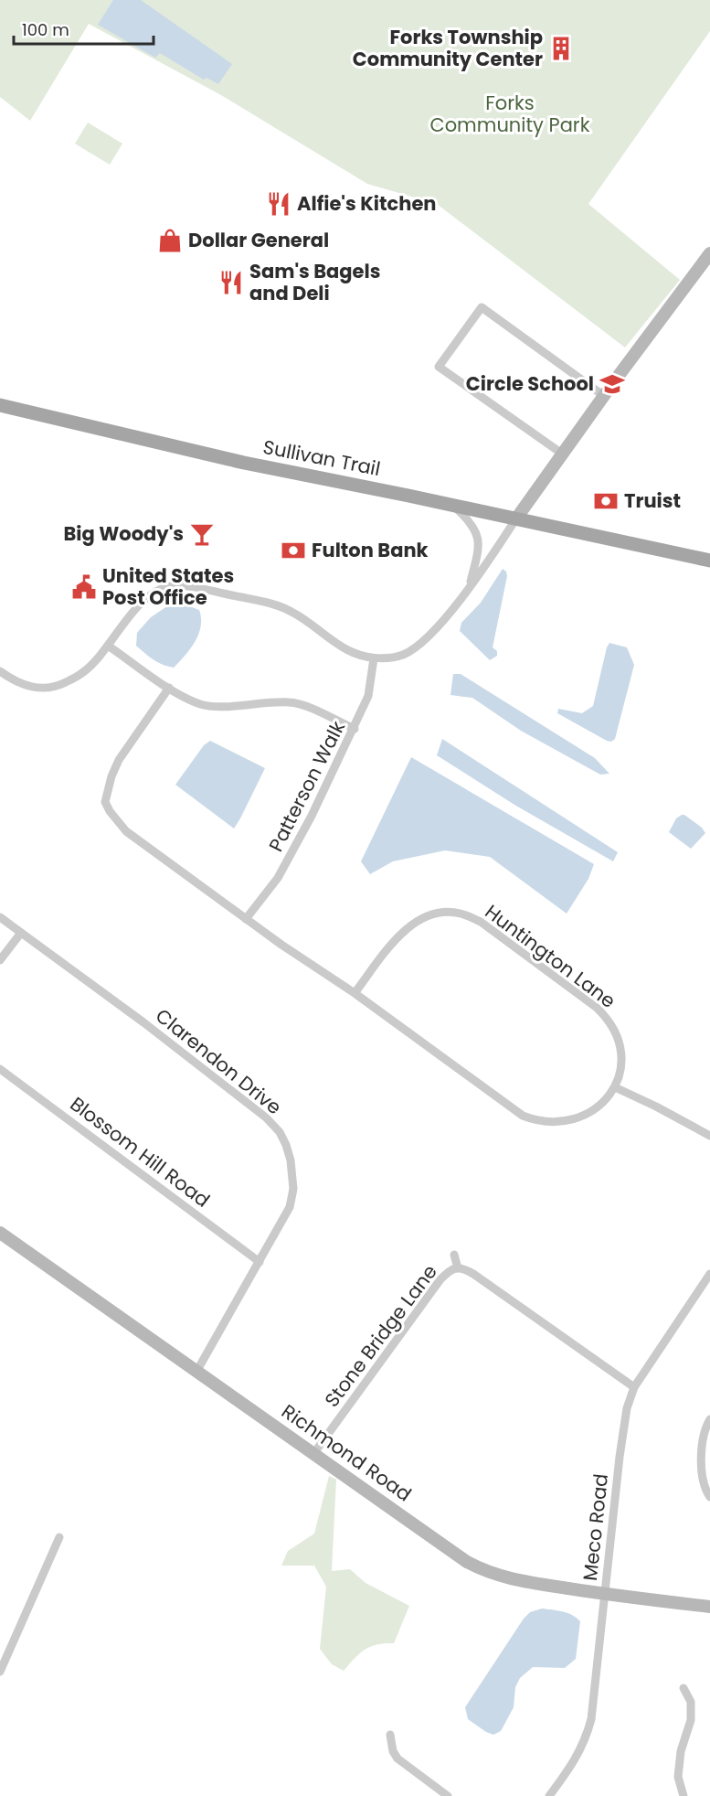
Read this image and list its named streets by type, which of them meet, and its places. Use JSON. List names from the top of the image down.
{
  "streets": {
    "main road": ["Sullivan Trail"],
    "street": [
      "Patterson Walk",
      "Huntington Lane",
      "Clarendon Drive",
      "Blossom Hill Road",
      "Stone Bridge Lane",
      "Richmond Road",
      "Meco Road"
    ]
  },
  "crossings": [
    ["Clarendon Drive", "Blossom Hill Road"],
    ["Clarendon Drive", "Richmond Road"],
    ["Stone Bridge Lane", "Richmond Road"],
    ["Stone Bridge Lane", "Meco Road"],
    ["Richmond Road", "Meco Road"]
  ],
  "parks": ["Forks Community Park"],
  "places": {
    "building": ["Forks Township Community Center"],
    "restaurant": ["Alfie's Kitchen", "Sam's Bagels and Deli"],
    "shop": ["Dollar General"],
    "school or university": ["Circle School"],
    "bank": ["Truist", "Fulton Bank"],
    "bar": ["Big Woody's"],
    "public building": ["United States Post Office"]
  },
  "scale_bar": "100 m"
}
